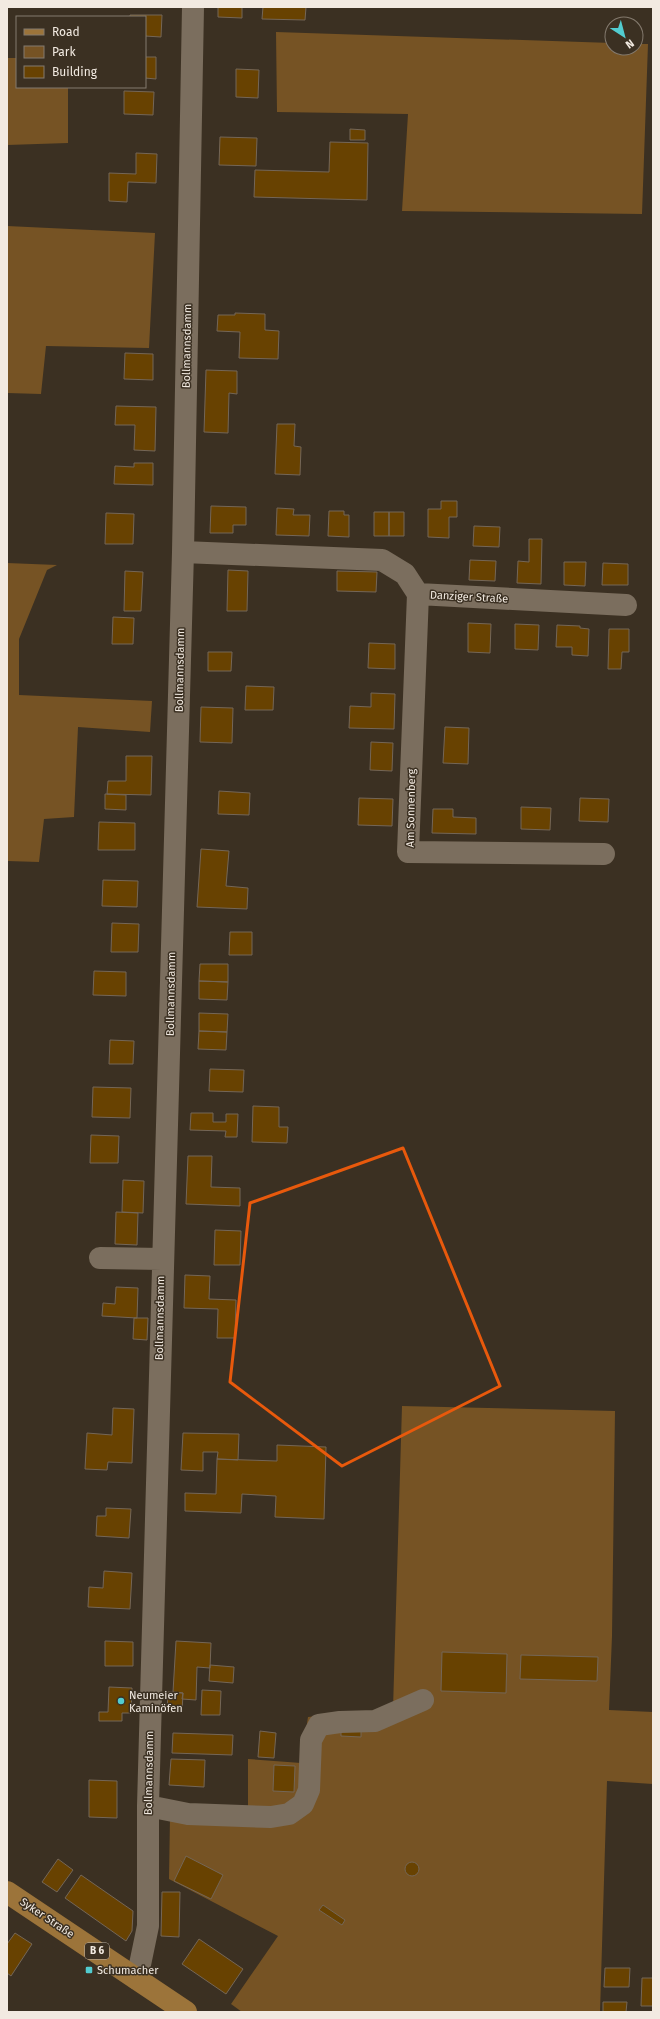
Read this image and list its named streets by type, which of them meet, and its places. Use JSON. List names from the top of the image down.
{
  "streets": {
    "main road": ["Syker Straße", "B 6"],
    "street": ["Bollmannsdamm", "Danziger Straße", "Am Sonnenberg"]
  },
  "crossings": [
    ["Bollmannsdamm", "Danziger Straße"],
    ["Bollmannsdamm", "Syker Straße"],
    ["Danziger Straße", "Am Sonnenberg"]
  ],
  "places": {
    "other": ["Neumeier Kaminöfen"],
    "transit": ["Schumacher"]
  },
  "legend": ["Road", "Park", "Building"],
  "north": "bottom right"
}
